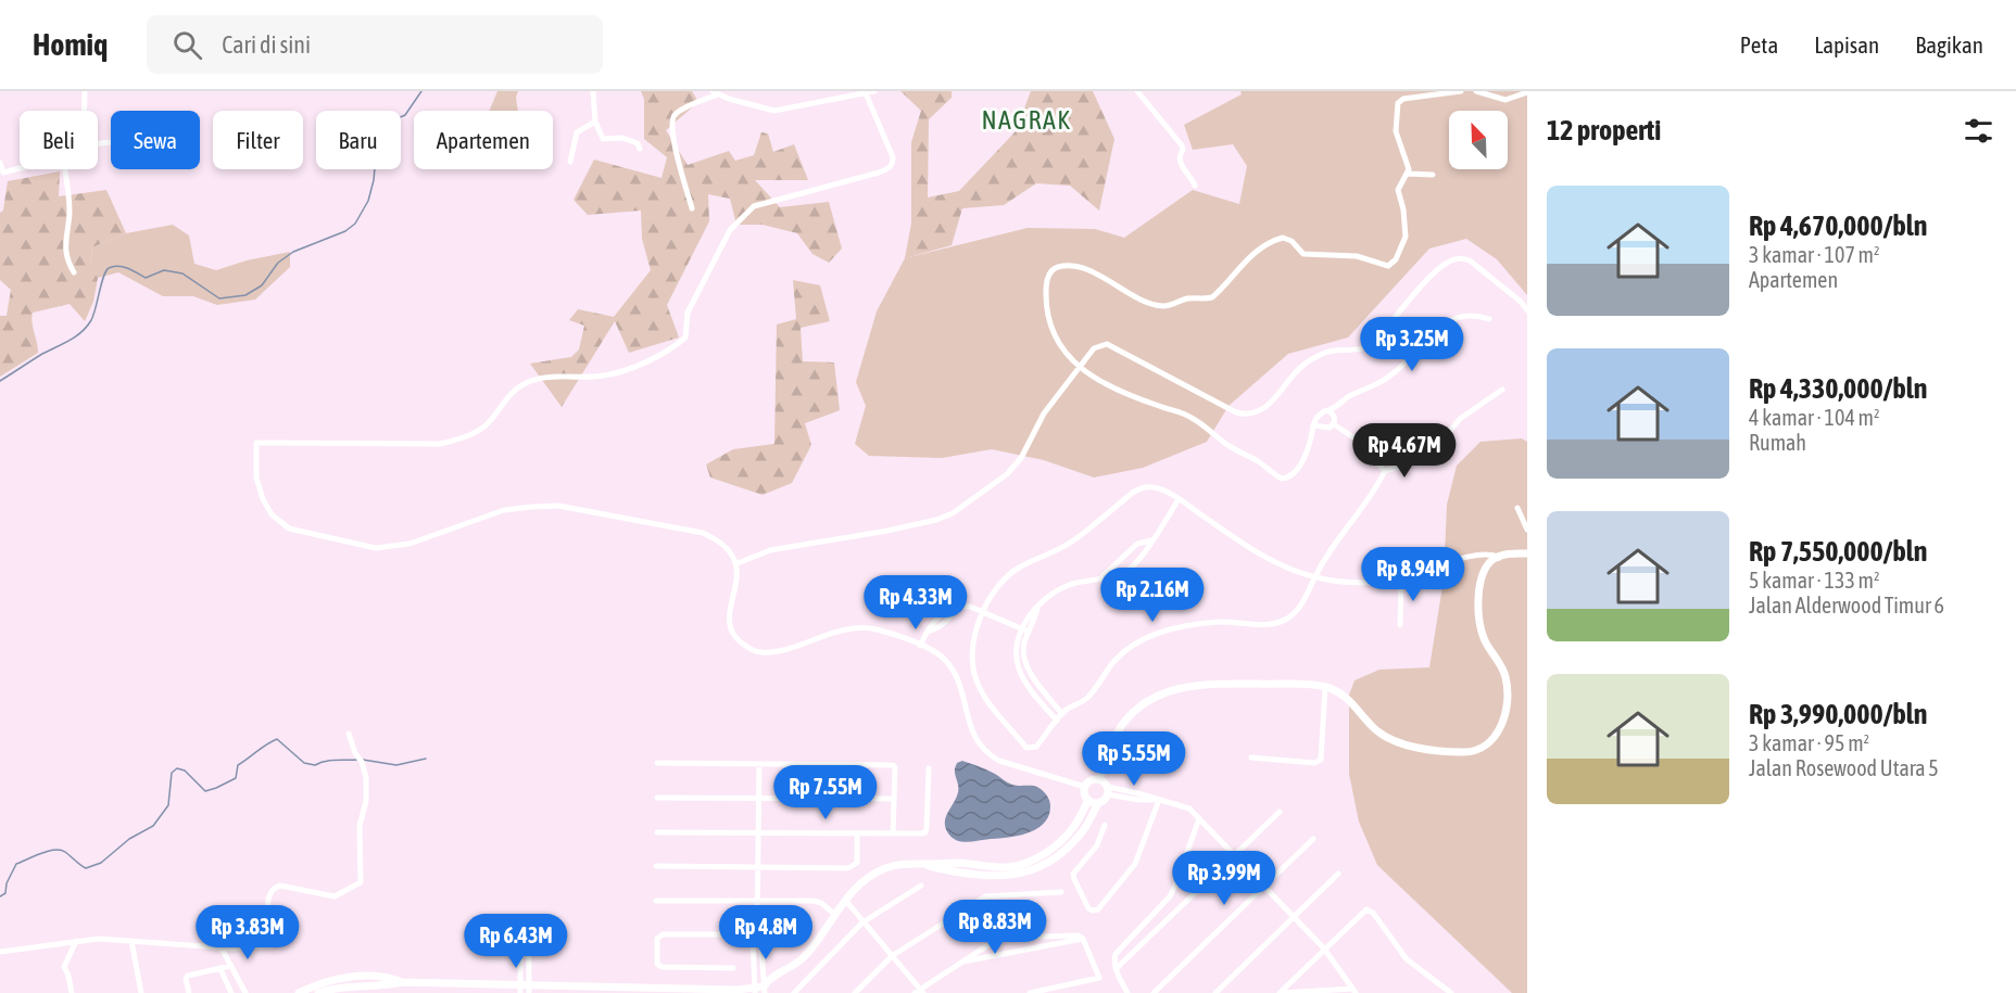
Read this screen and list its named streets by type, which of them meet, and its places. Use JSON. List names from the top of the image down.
{
  "districts": ["NAGRAK"],
  "north": "top left",
  "page": {
    "header": "Homiq",
    "search": "Cari di sini",
    "nav": ["Peta", "Lapisan", "Bagikan"],
    "heading": "12 properti",
    "chip": [
      "Beli",
      "Sewa",
      "Filter",
      "Baru",
      "Apartemen"
    ],
    "list": [
      {
        "name": "Rp 4,670,000/bln",
        "note": "3 kamar · 107 m² · Apartemen"
      },
      {
        "name": "Rp 4,330,000/bln",
        "note": "4 kamar · 104 m² · Rumah"
      },
      {
        "name": "Rp 7,550,000/bln",
        "note": "5 kamar · 133 m² · Jalan Alderwood Timur 6"
      },
      {
        "name": "Rp 3,990,000/bln",
        "note": "3 kamar · 95 m² · Jalan Rosewood Utara 5"
      }
    ],
    "price": [
      "Rp 3.25M",
      "Rp 4.67M",
      "Rp 8.94M",
      "Rp 2.16M",
      "Rp 4.33M",
      "Rp 5.55M",
      "Rp 7.55M",
      "Rp 3.99M",
      "Rp 8.83M",
      "Rp 3.83M",
      "Rp 4.8M",
      "Rp 6.43M"
    ]
  }
}
